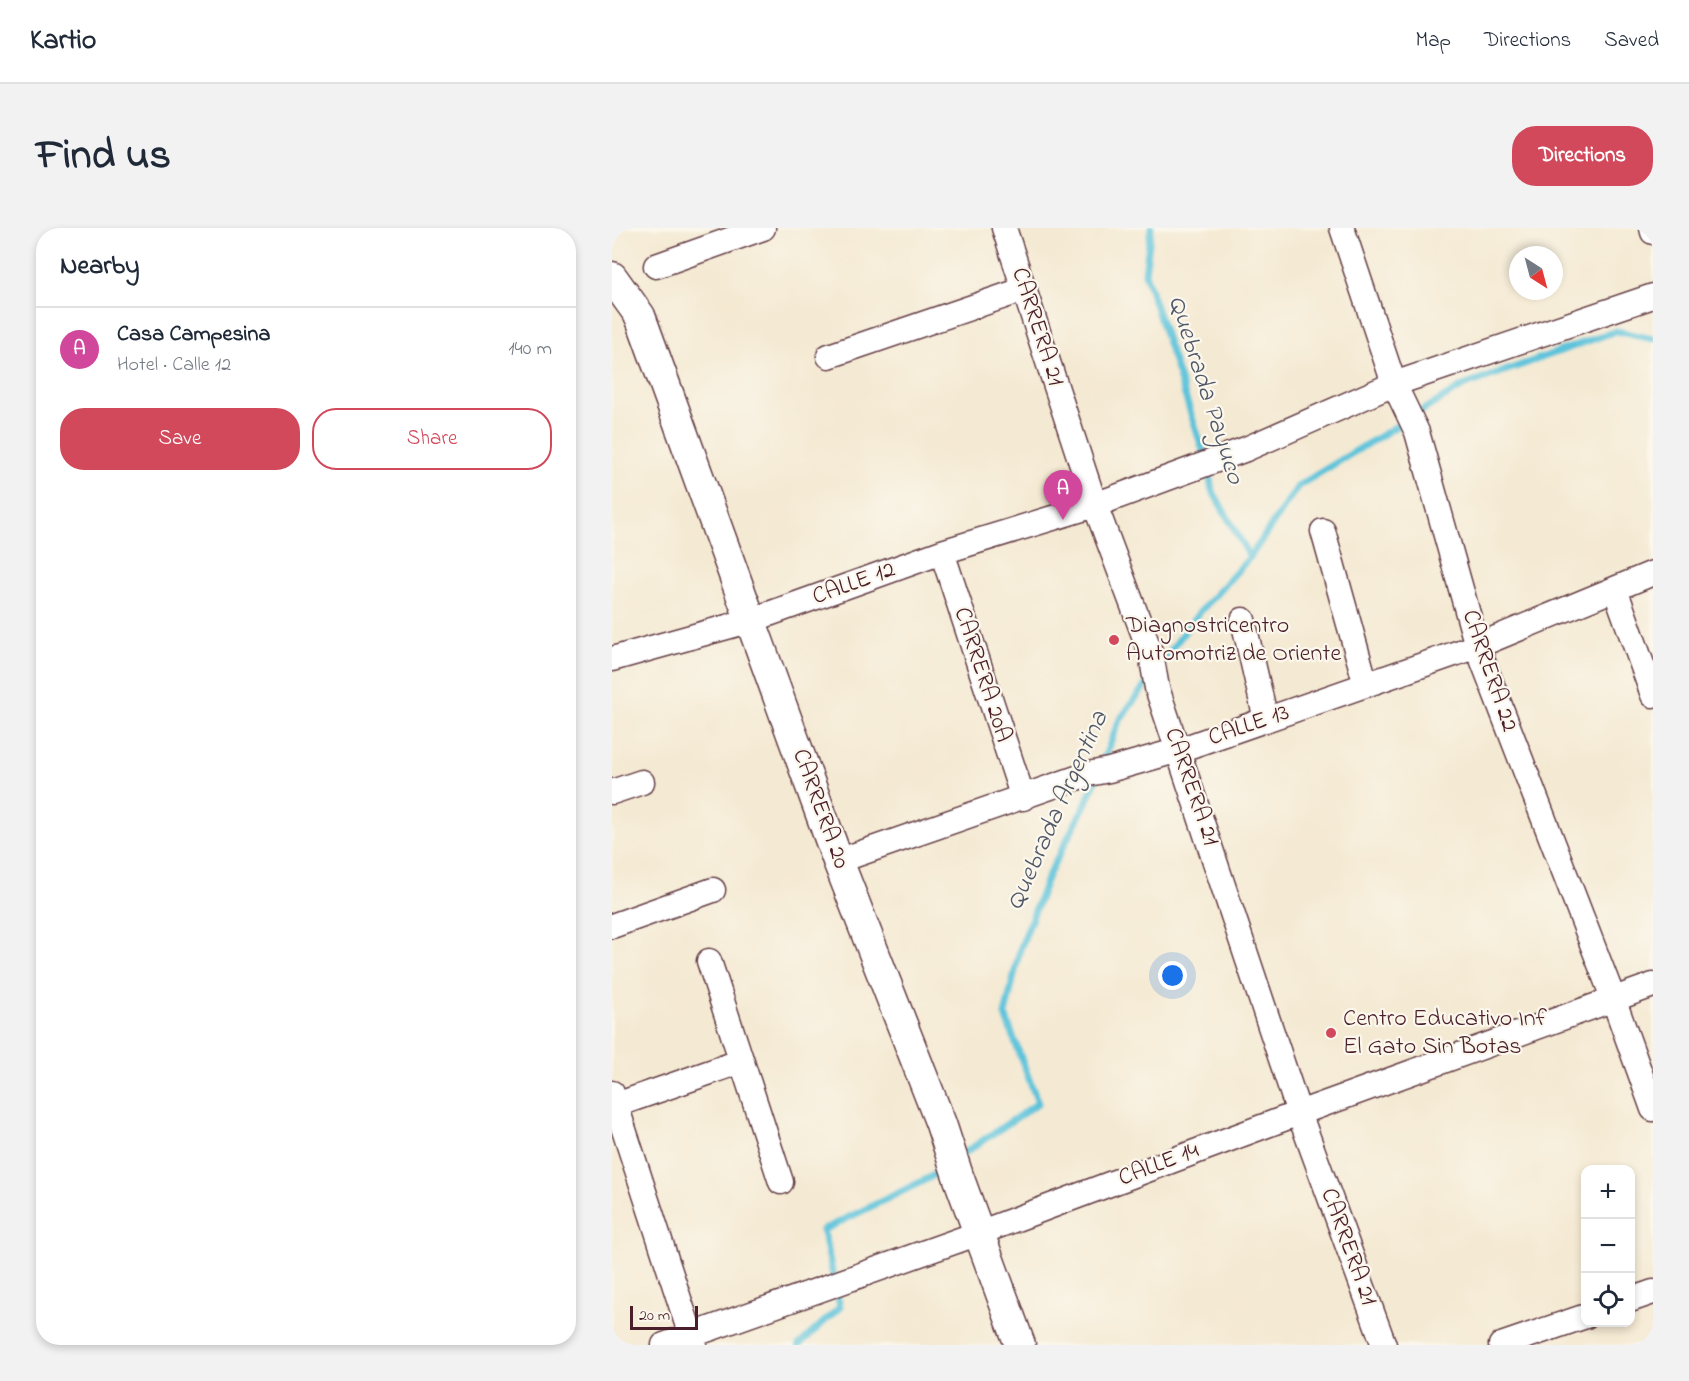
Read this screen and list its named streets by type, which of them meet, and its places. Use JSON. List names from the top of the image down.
{
  "streets": {
    "main road": ["CARRERA 20"],
    "street": [
      "CARRERA 21",
      "CALLE 12",
      "CARRERA 22",
      "CARRERA 20A",
      "CALLE 13",
      "CALLE 14"
    ]
  },
  "crossings": [
    ["CARRERA 21", "CALLE 12"],
    ["CARRERA 21", "CALLE 13"],
    ["CARRERA 21", "CALLE 14"],
    ["CALLE 12", "CARRERA 22"],
    ["CALLE 12", "CARRERA 20A"],
    ["CALLE 12", "CARRERA 20"],
    ["CARRERA 22", "CALLE 13"],
    ["CARRERA 22", "CALLE 14"],
    ["CARRERA 20A", "CALLE 13"],
    ["CALLE 13", "CARRERA 20"],
    ["CARRERA 20", "CALLE 14"]
  ],
  "water": ["Quebrada Payuco", "Quebrada Argentina"],
  "places": ["Diagnostricentro Automotriz de Oriente", "Centro Educativo Inf El Gato Sin Botas"],
  "scale_bar": "20 m",
  "north": "bottom right",
  "page": {
    "header": "Kartio",
    "nav": ["Map", "Directions", "Saved"],
    "title": "Find us",
    "buttons": [
      "Directions",
      ["Save", "Share"]
    ],
    "heading": "Nearby",
    "list": [
      {
        "mark": "A",
        "name": "Casa Campesina",
        "note": "Hotel · Calle 12",
        "value": "140 m"
      }
    ],
    "pins": "A",
    "map_buttons": ["+", "−"],
    "scale": "20 m"
  }
}
